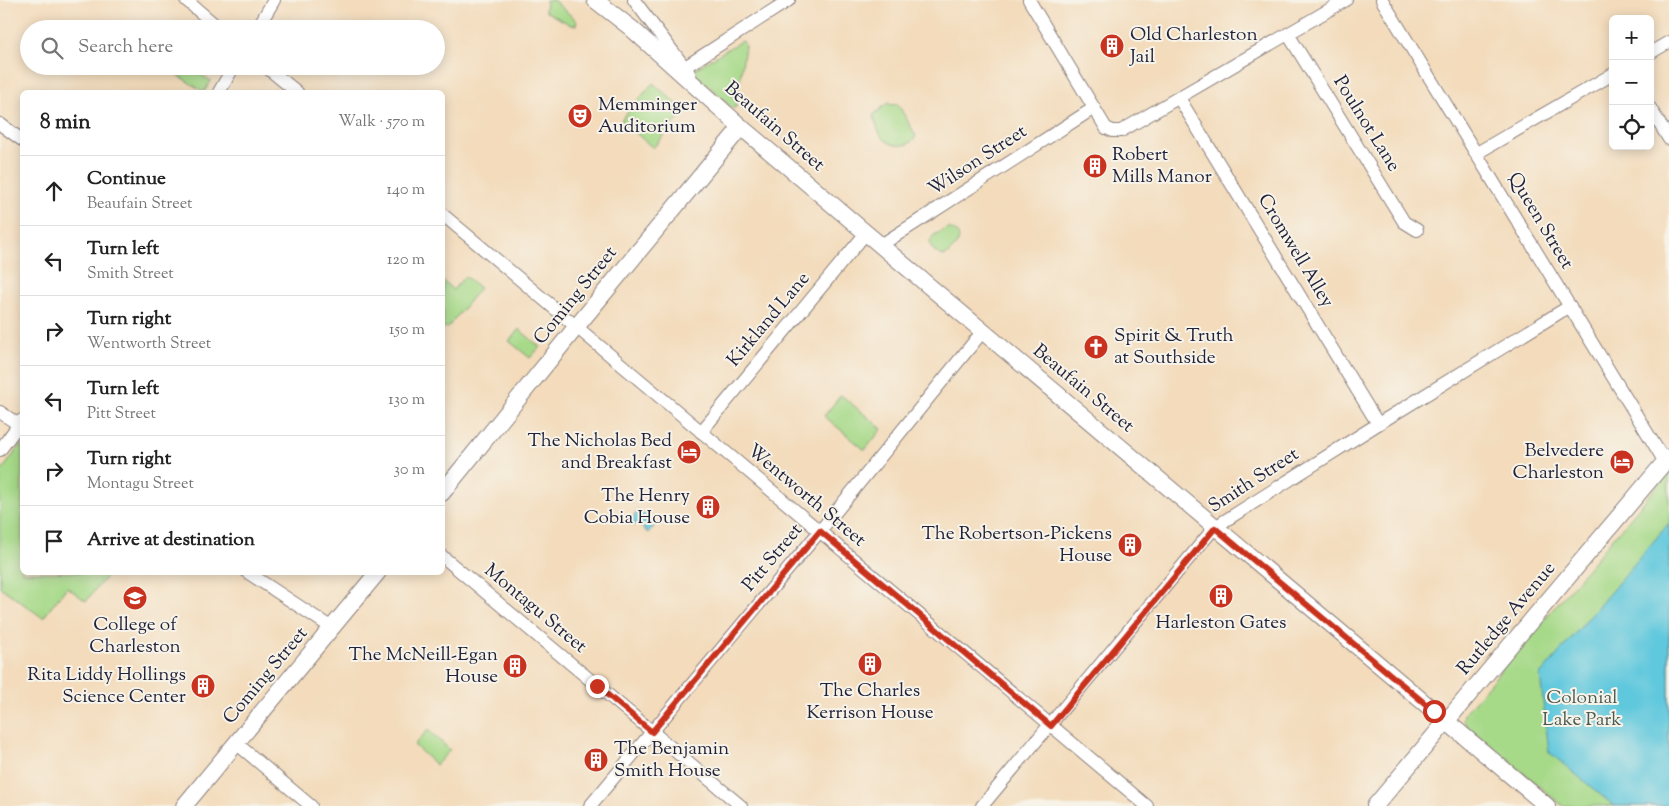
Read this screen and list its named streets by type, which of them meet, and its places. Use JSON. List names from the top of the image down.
{
  "streets": {
    "street": [
      "Poulnot Lane",
      "Beaufain Street",
      "Wilson Street",
      "Queen Street",
      "Cromwell Alley",
      "Coming Street",
      "Kirkland Lane",
      "Smith Street",
      "Wentworth Street",
      "Pitt Street",
      "Montagu Street",
      "Rutledge Avenue"
    ]
  },
  "crossings": [
    ["Beaufain Street", "Wilson Street"],
    ["Beaufain Street", "Coming Street"],
    ["Beaufain Street", "Kirkland Lane"],
    ["Beaufain Street", "Smith Street"],
    ["Beaufain Street", "Pitt Street"],
    ["Beaufain Street", "Rutledge Avenue"],
    ["Queen Street", "Smith Street"],
    ["Queen Street", "Rutledge Avenue"],
    ["Cromwell Alley", "Smith Street"],
    ["Coming Street", "Wentworth Street"],
    ["Kirkland Lane", "Wentworth Street"],
    ["Smith Street", "Wentworth Street"],
    ["Wentworth Street", "Pitt Street"],
    ["Pitt Street", "Montagu Street"]
  ],
  "parks": ["Colonial Lake Park"],
  "places": {
    "building": [
      "Old Charleston Jail",
      "Robert Mills Manor",
      "The Henry Cobia House",
      "The Robertson-Pickens House",
      "Harleston Gates",
      "The Charles Kerrison House",
      "The McNeill-Egan House",
      "Rita Liddy Hollings Science Center",
      "The Benjamin Smith House"
    ],
    "theatre": ["Memminger Auditorium"],
    "church": ["Spirit & Truth at Southside"],
    "hotel": ["The Nicholas Bed and Breakfast", "Belvedere Charleston"],
    "school or university": ["College of Charleston"]
  },
  "page": {
    "map_buttons": ["+", "−"],
    "search": "Search here",
    "heading": ["8 min", "Walk · 570 m"],
    "list": [
      ["Continue", "Beaufain Street", "140 m"],
      ["Turn left", "Smith Street", "120 m"],
      ["Turn right", "Wentworth Street", "150 m"],
      ["Turn left", "Pitt Street", "130 m"],
      ["Turn right", "Montagu Street", "30 m"],
      "Arrive at destination"
    ]
  }
}
